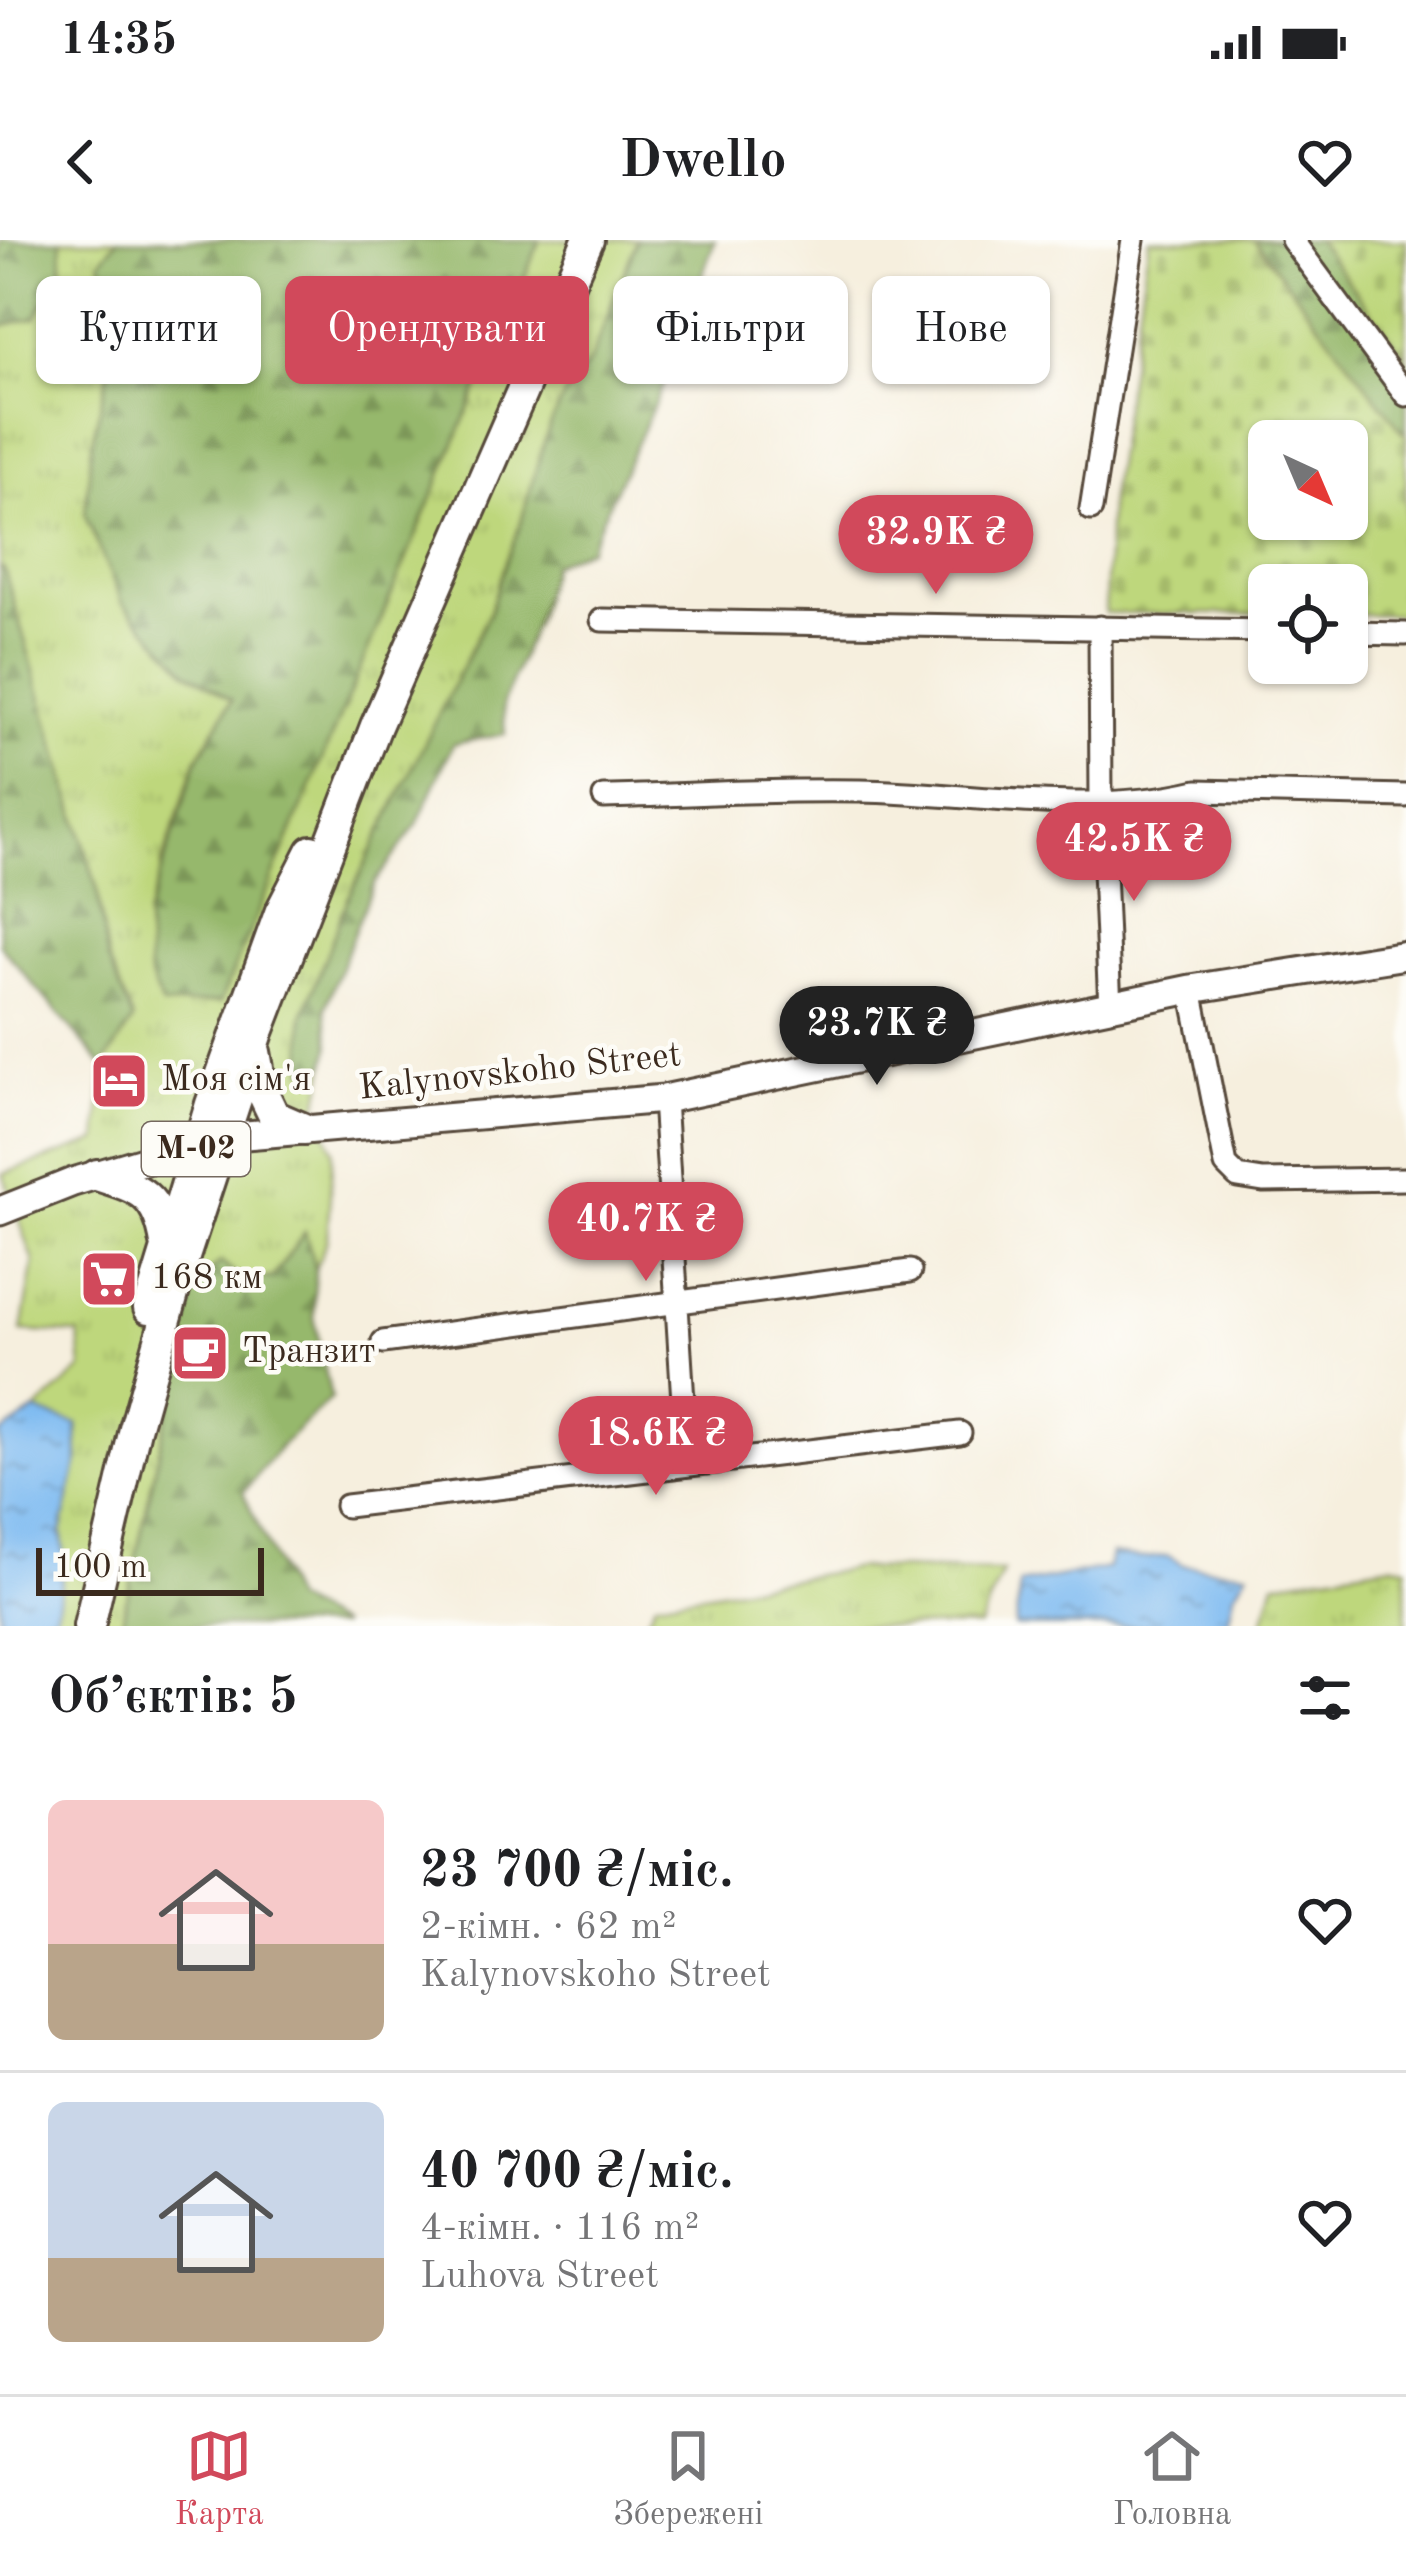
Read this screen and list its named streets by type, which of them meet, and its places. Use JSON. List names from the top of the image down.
{
  "streets": {
    "highway": ["М-02"],
    "main road": ["Kalynovskoho Street"]
  },
  "crossings": [
    ["Kalynovskoho Street", "М-02"]
  ],
  "places": {
    "hotel": ["Моя сім'я"],
    "supermarket": ["168 км"],
    "cafe": ["Транзит"]
  },
  "scale_bar": "100 m",
  "north": "bottom right",
  "page": {
    "status": "14:35",
    "header": "Dwello",
    "chip": [
      "Купити",
      "Орендувати",
      "Фільтри",
      "Нове"
    ],
    "price": [
      "32.9K ₴",
      "42.5K ₴",
      "23.7K ₴",
      "40.7K ₴",
      "18.6K ₴"
    ],
    "scale": "100 m",
    "heading": "Об’єктів: 5",
    "list": [
      {
        "name": "23 700 ₴/міс.",
        "note": "2-кімн. · 62 m² · Kalynovskoho Street"
      },
      {
        "name": "40 700 ₴/міс.",
        "note": "4-кімн. · 116 m² · Luhova Street"
      }
    ],
    "tabs": ["Карта", "Збережені", "Головна"]
  }
}
